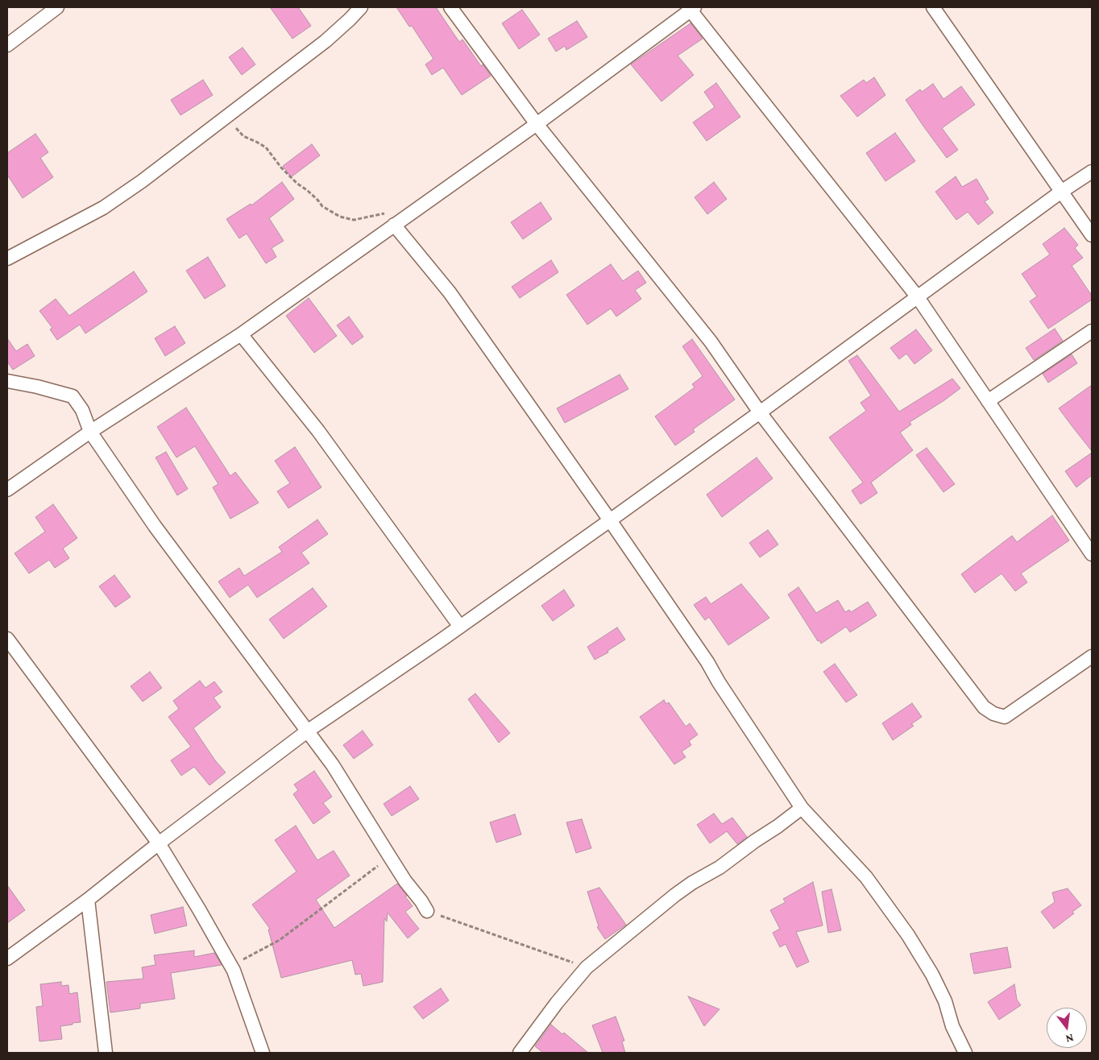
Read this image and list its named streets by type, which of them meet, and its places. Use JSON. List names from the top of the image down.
{
  "north": "bottom"
}
